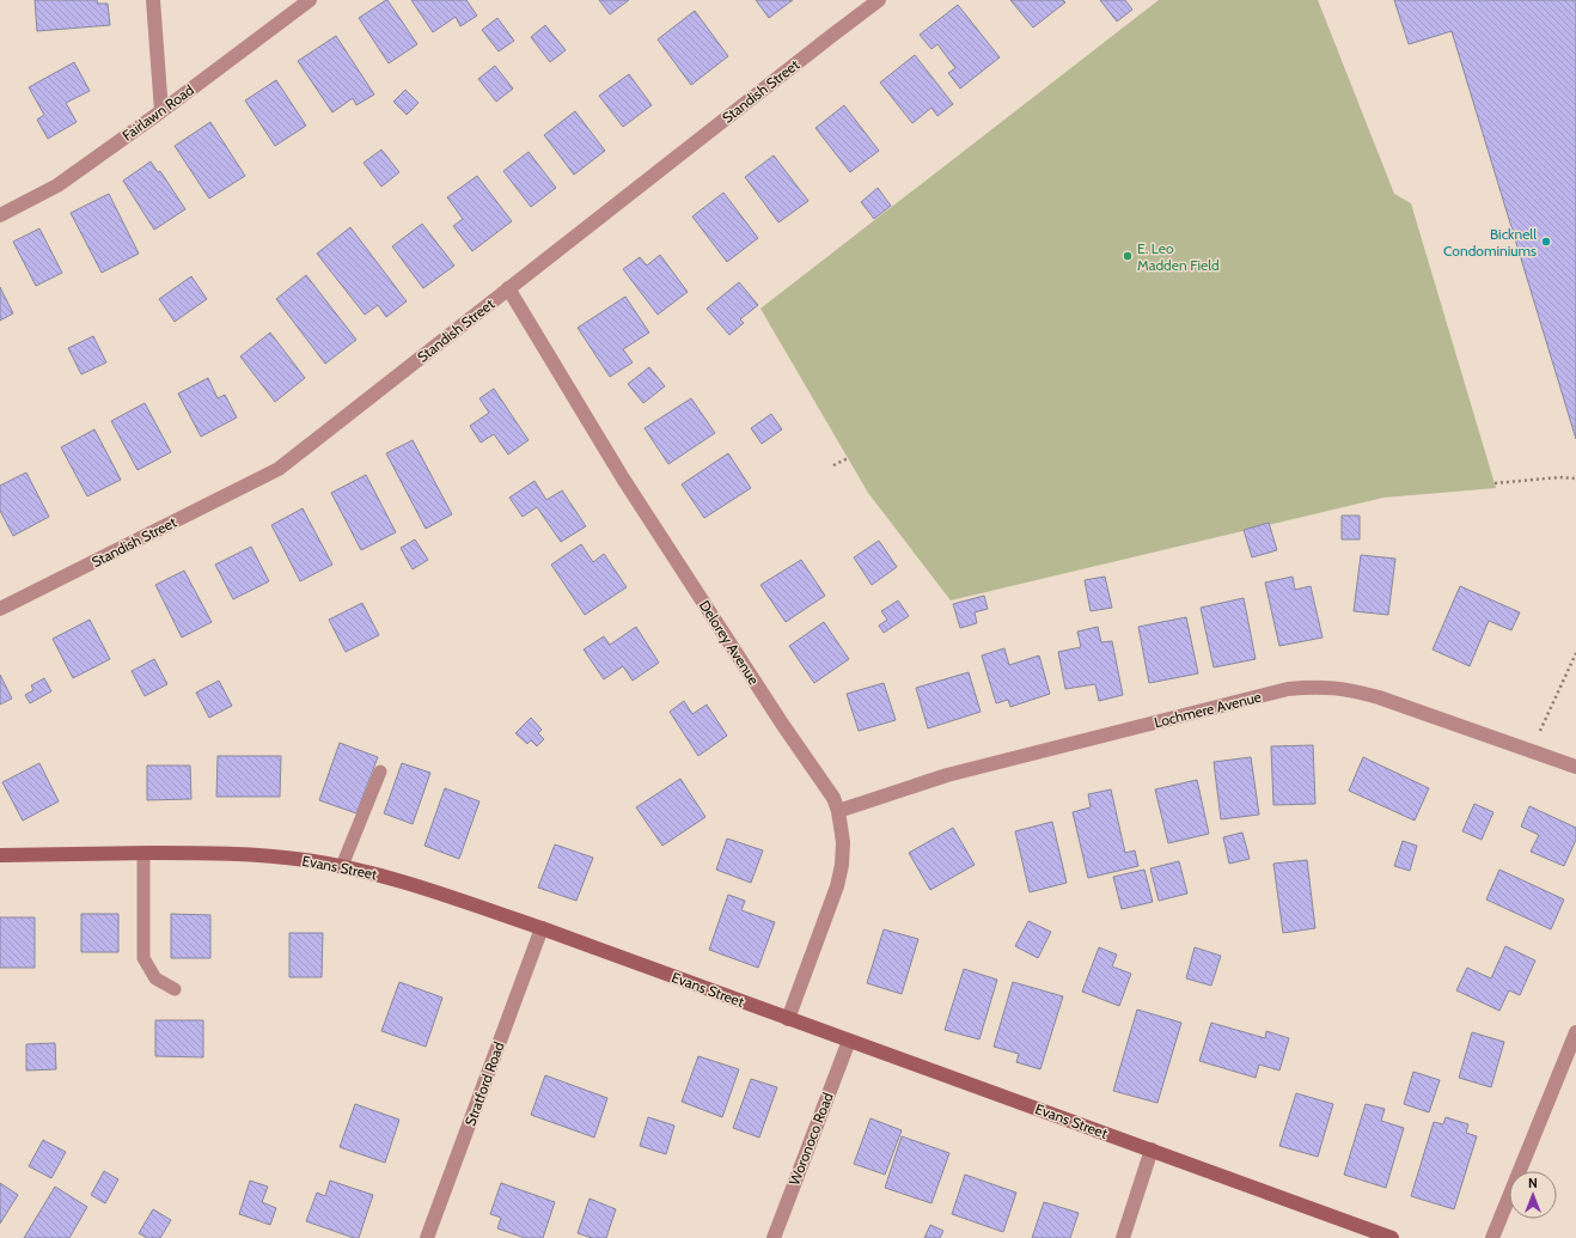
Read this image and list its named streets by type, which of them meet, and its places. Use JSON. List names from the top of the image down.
{
  "streets": {
    "street": [
      "Standish Street",
      "Fairlawn Road",
      "Delorey Avenue",
      "Lochmere Avenue",
      "Evans Street",
      "Stratford Road",
      "Woronoco Road"
    ]
  },
  "crossings": [
    ["Standish Street", "Delorey Avenue"],
    ["Delorey Avenue", "Lochmere Avenue"],
    ["Delorey Avenue", "Evans Street"],
    ["Evans Street", "Stratford Road"],
    ["Evans Street", "Woronoco Road"]
  ],
  "places": ["Bicknell Condominiums", "E. Leo Madden Field"],
  "north": "top"
}
